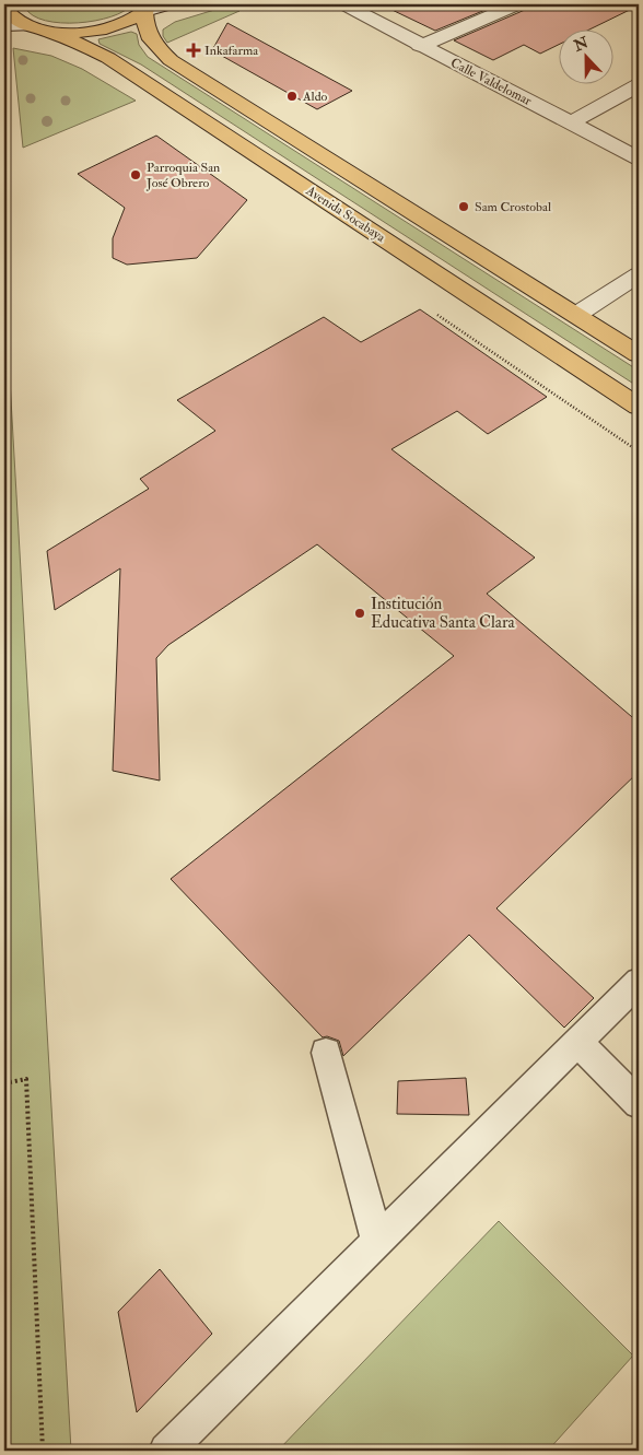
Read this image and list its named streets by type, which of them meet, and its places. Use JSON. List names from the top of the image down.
{
  "streets": {
    "main road": ["Avenida Socabaya"],
    "street": ["Calle Valdelomar"]
  },
  "places": {
    "health": ["Inkafarma"],
    "other": [
      "Aldo",
      "Parroquia San José Obrero",
      "Sam Crostobal",
      "Institución Educativa Santa Clara"
    ]
  },
  "north": "top"
}
